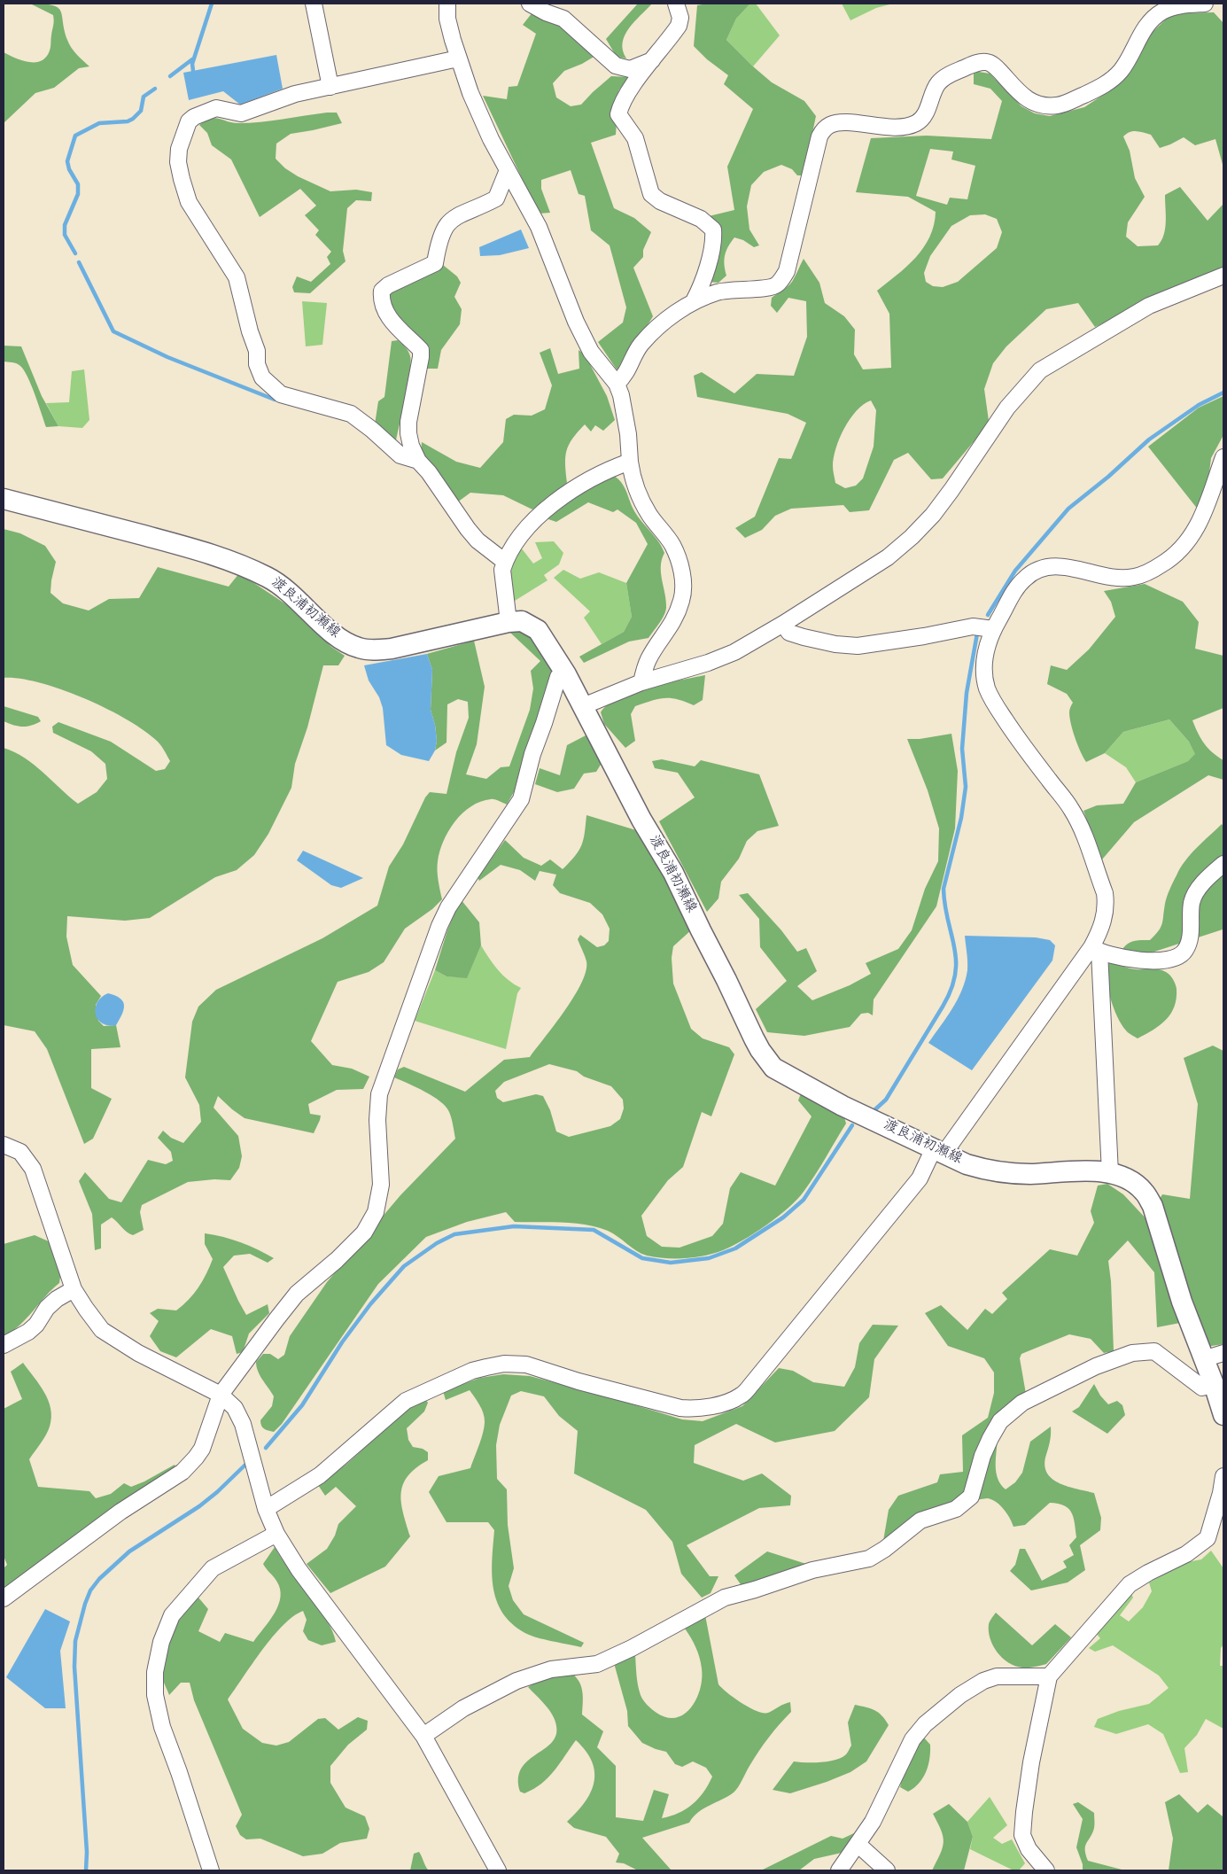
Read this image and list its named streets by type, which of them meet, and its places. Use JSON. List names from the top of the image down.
{
  "streets": {
    "main road": ["渡良浦初瀬線"]
  }
}
